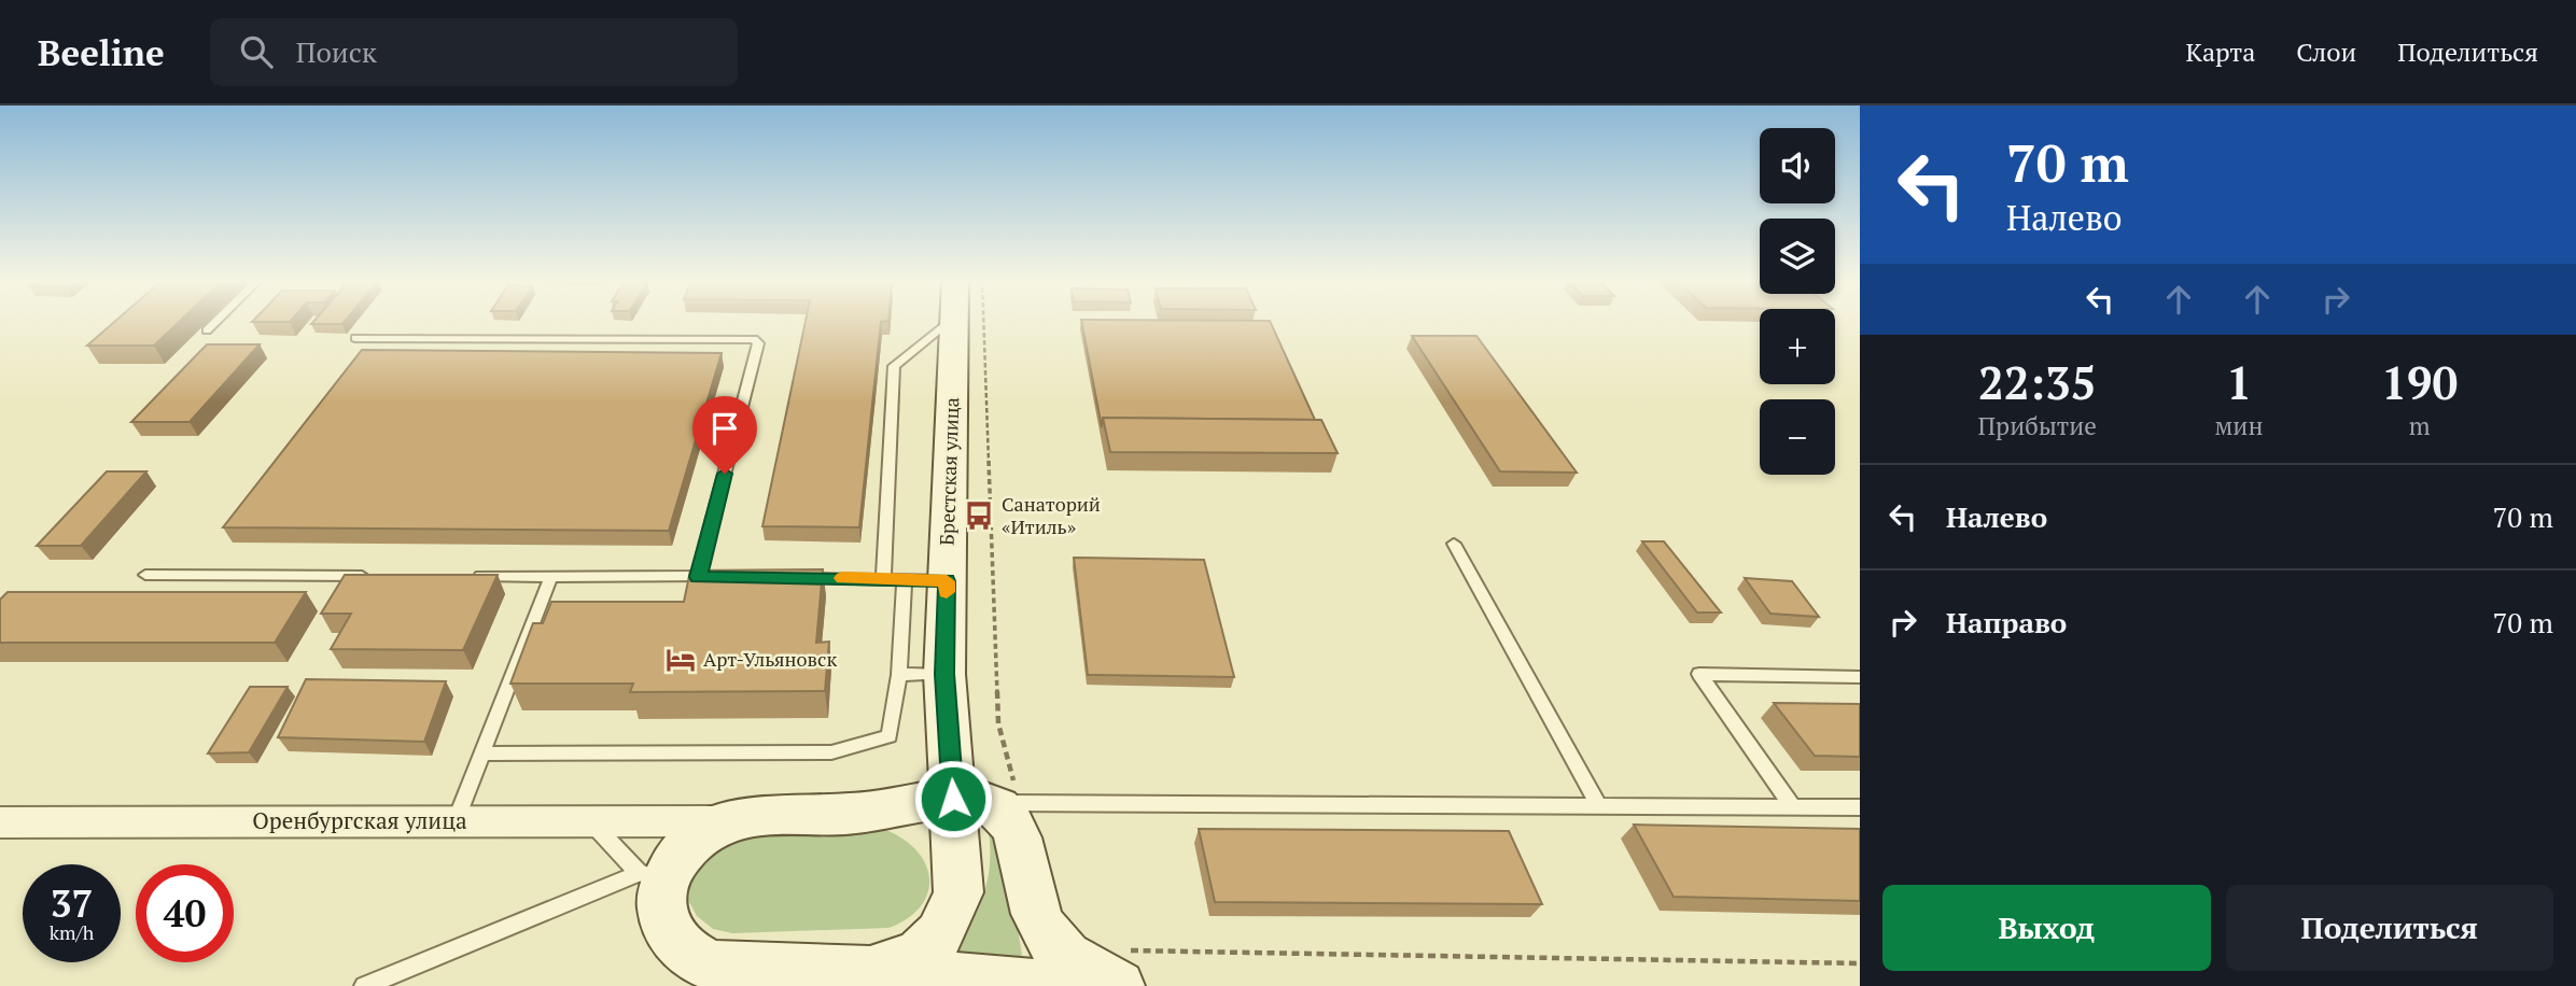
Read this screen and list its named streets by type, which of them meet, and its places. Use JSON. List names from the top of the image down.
{
  "streets": {
    "street": ["Брестская улица", "Оренбургская улица"]
  },
  "crossings": [
    ["Брестская улица", "Оренбургская улица"]
  ],
  "places": {
    "bus stop": ["Санаторий «Итиль»"],
    "hotel": ["Арт-Ульяновск"]
  },
  "page": {
    "header": "Beeline",
    "search": "Поиск",
    "nav": ["Карта", "Слои", "Поделиться"],
    "turn": ["70 m", "Налево"],
    "map_buttons": ["+", "−"],
    "eta": [
      "22:35",
      "Прибытие",
      "1",
      "мин",
      "190",
      "m"
    ],
    "list": [
      {
        "name": "Налево",
        "value": "70 m"
      },
      {
        "name": "Направо",
        "value": "70 m"
      }
    ],
    "speed": "37 km/h",
    "limit": "40",
    "buttons": ["Выход", "Поделиться"]
  }
}
